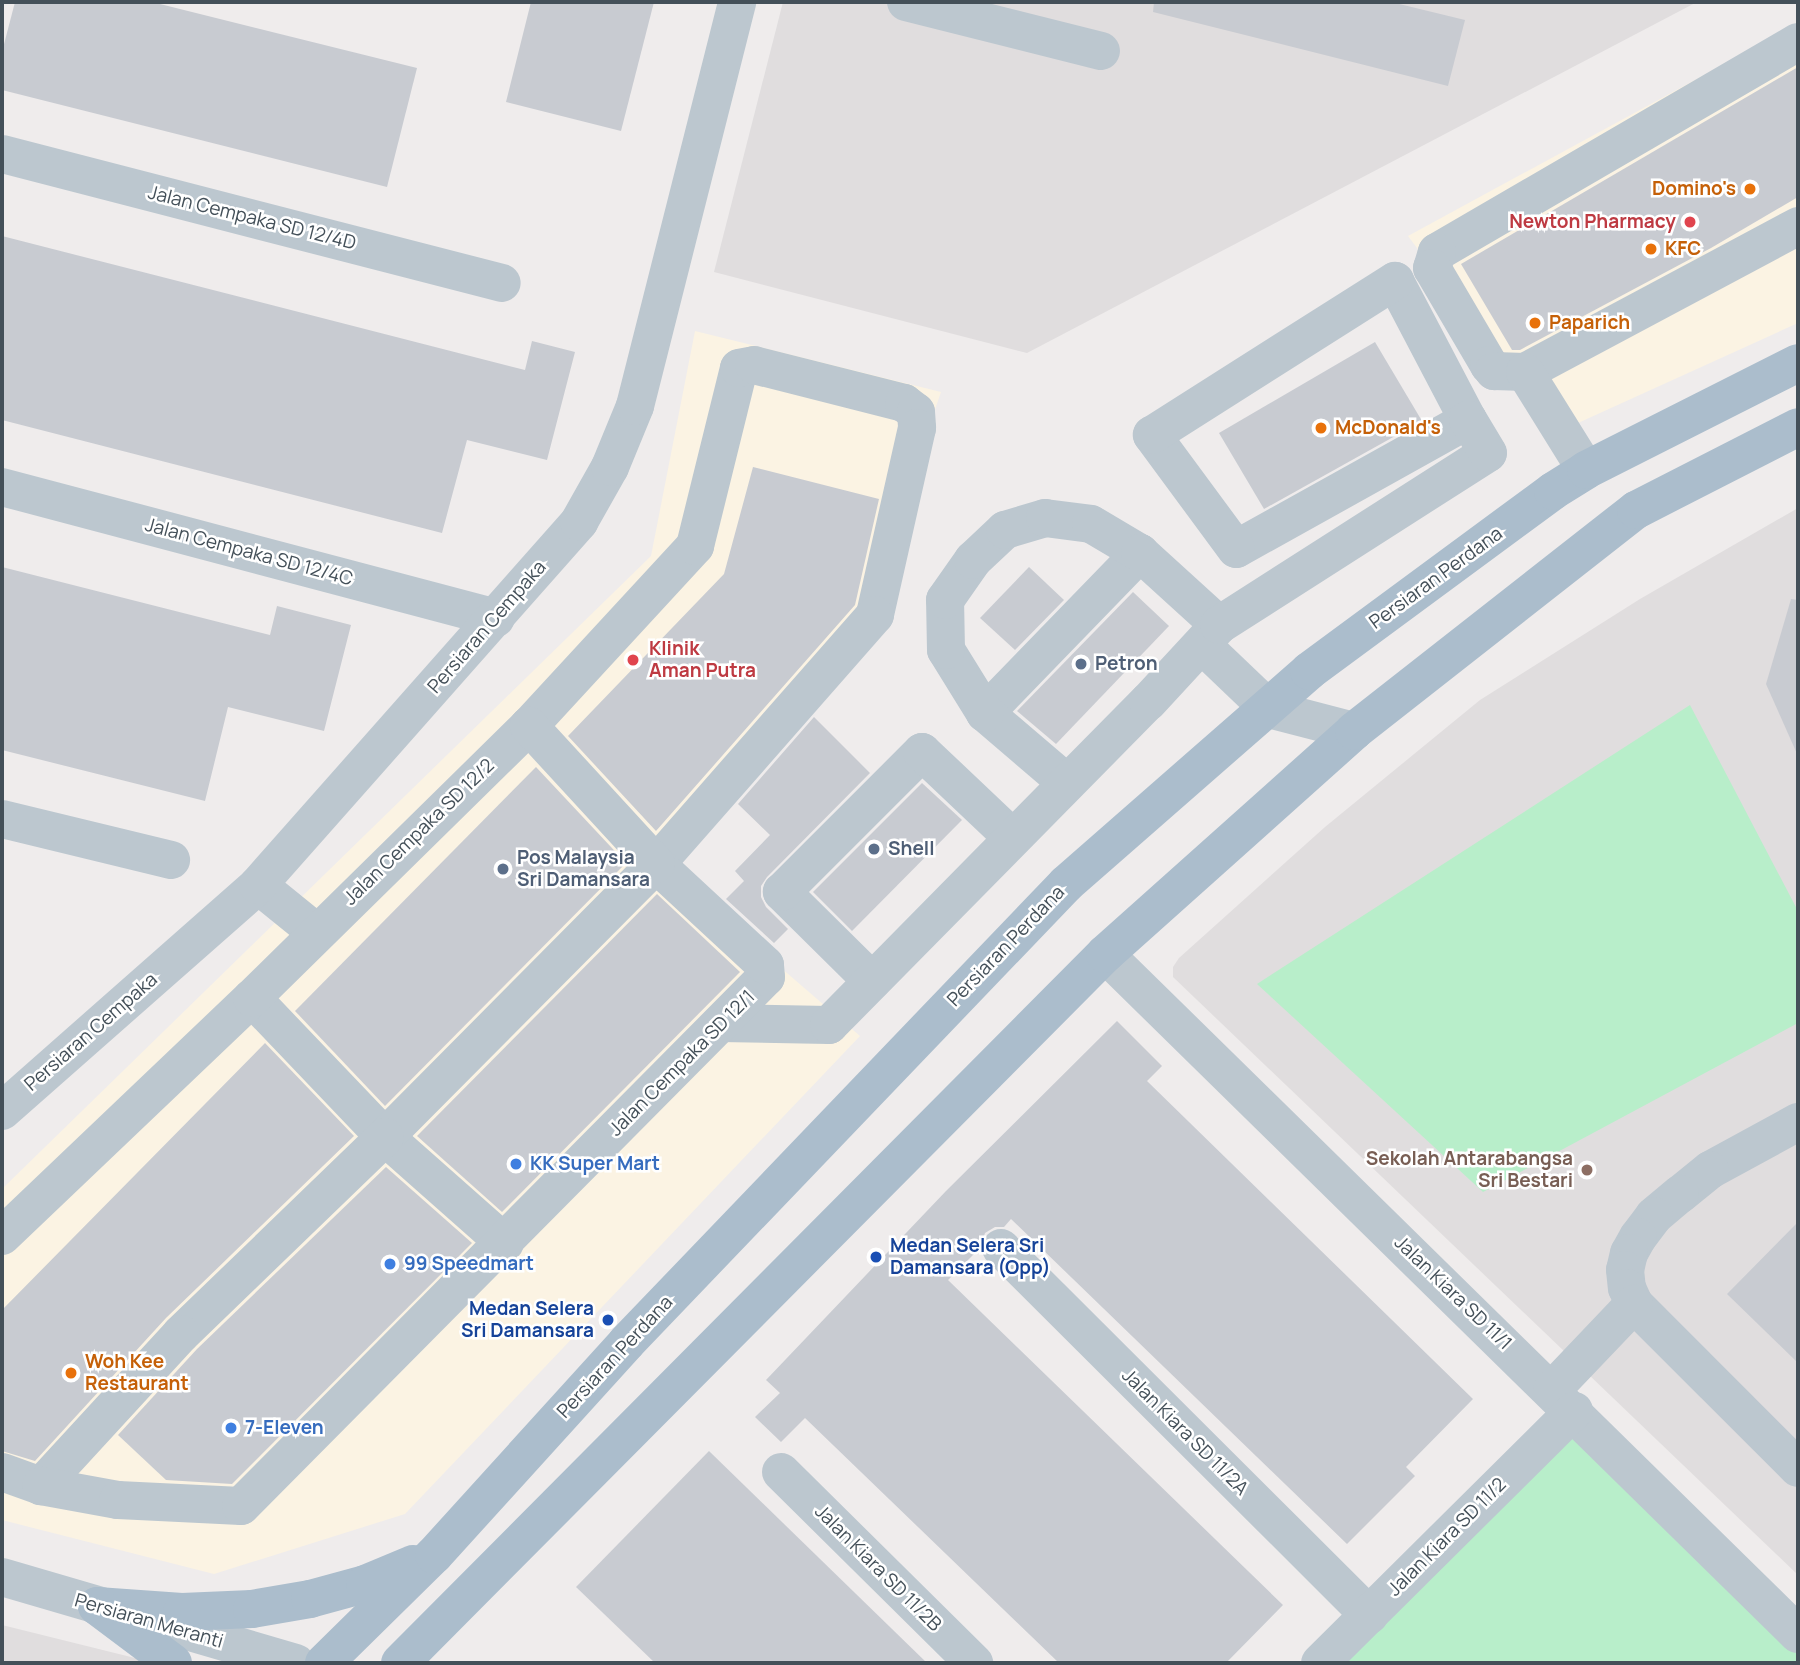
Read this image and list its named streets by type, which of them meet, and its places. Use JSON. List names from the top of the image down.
{
  "streets": {
    "main road": ["Persiaran Perdana"],
    "street": [
      "Jalan Cempaka SD 12/4D",
      "Jalan Cempaka SD 12/4C",
      "Persiaran Cempaka",
      "Jalan Cempaka SD 12/2",
      "Jalan Cempaka SD 12/1",
      "Jalan Kiara SD 11/1",
      "Jalan Kiara SD 11/2A",
      "Jalan Kiara SD 11/2",
      "Jalan Kiara SD 11/2B",
      "Persiaran Meranti"
    ]
  },
  "crossings": [
    ["Jalan Cempaka SD 12/4C", "Persiaran Cempaka"],
    ["Jalan Cempaka SD 12/2", "Jalan Cempaka SD 12/1"],
    ["Jalan Kiara SD 11/1", "Jalan Kiara SD 11/2"],
    ["Jalan Kiara SD 11/2A", "Jalan Kiara SD 11/2"]
  ],
  "places": [
    "Domino's",
    "Newton Pharmacy",
    "KFC",
    "Paparich",
    "McDonald's",
    "Klinik Aman Putra",
    "Petron",
    "Shell",
    "Pos Malaysia Sri Damansara",
    "KK Super Mart",
    "Sekolah Antarabangsa Sri Bestari",
    "Medan Selera Sri Damansara (Opp)",
    "99 Speedmart",
    "Medan Selera Sri Damansara",
    "Woh Kee Restaurant",
    "7-Eleven"
  ]
}
